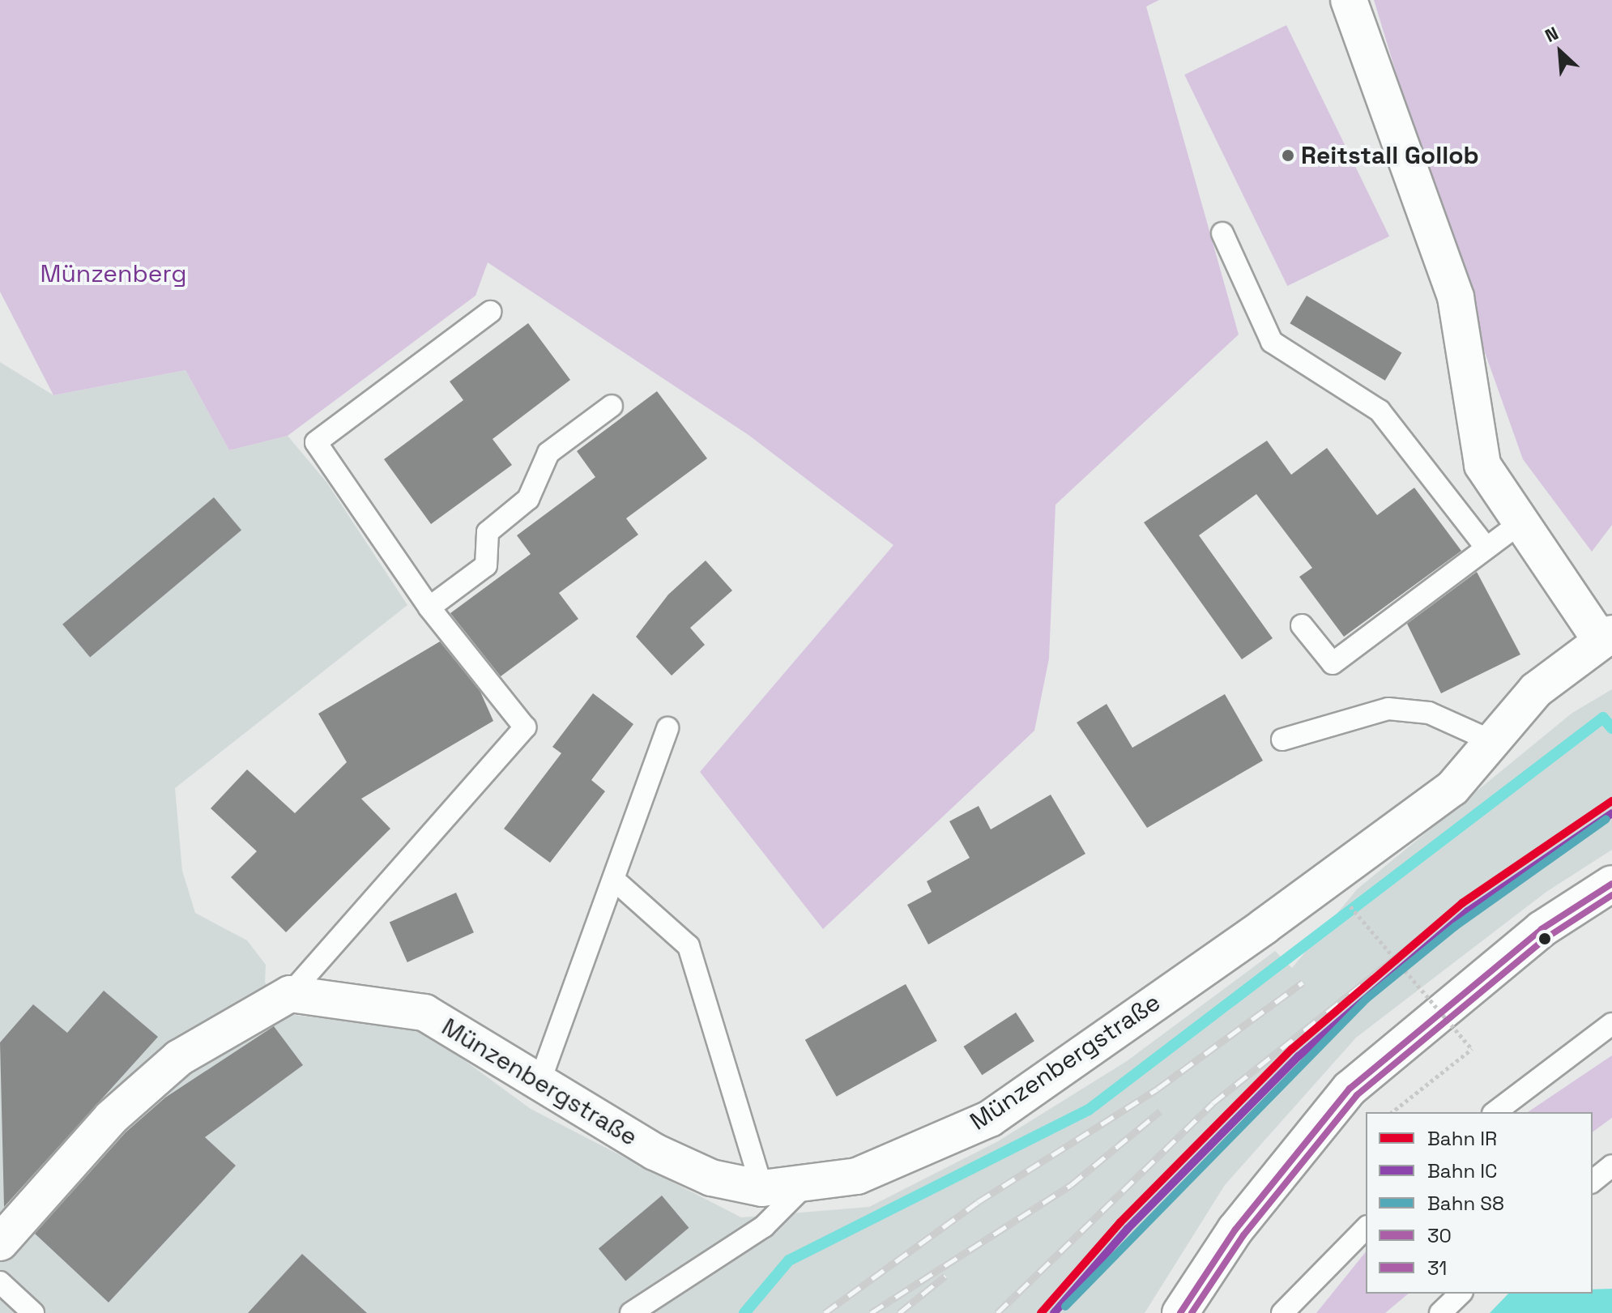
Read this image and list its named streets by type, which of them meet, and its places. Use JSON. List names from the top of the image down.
{
  "streets": {
    "street": ["Münzenbergstraße"]
  },
  "parks": ["Münzenberg"],
  "places": ["Reitstall Gollob"],
  "lines": [
    "rail line IR",
    "rail line IC",
    "rail line S8",
    "transit line 30",
    "transit line 31"
  ],
  "legend": [
    "Bahn IR",
    "Bahn IC",
    "Bahn S8",
    "30",
    "31"
  ],
  "north": "top left"
}
